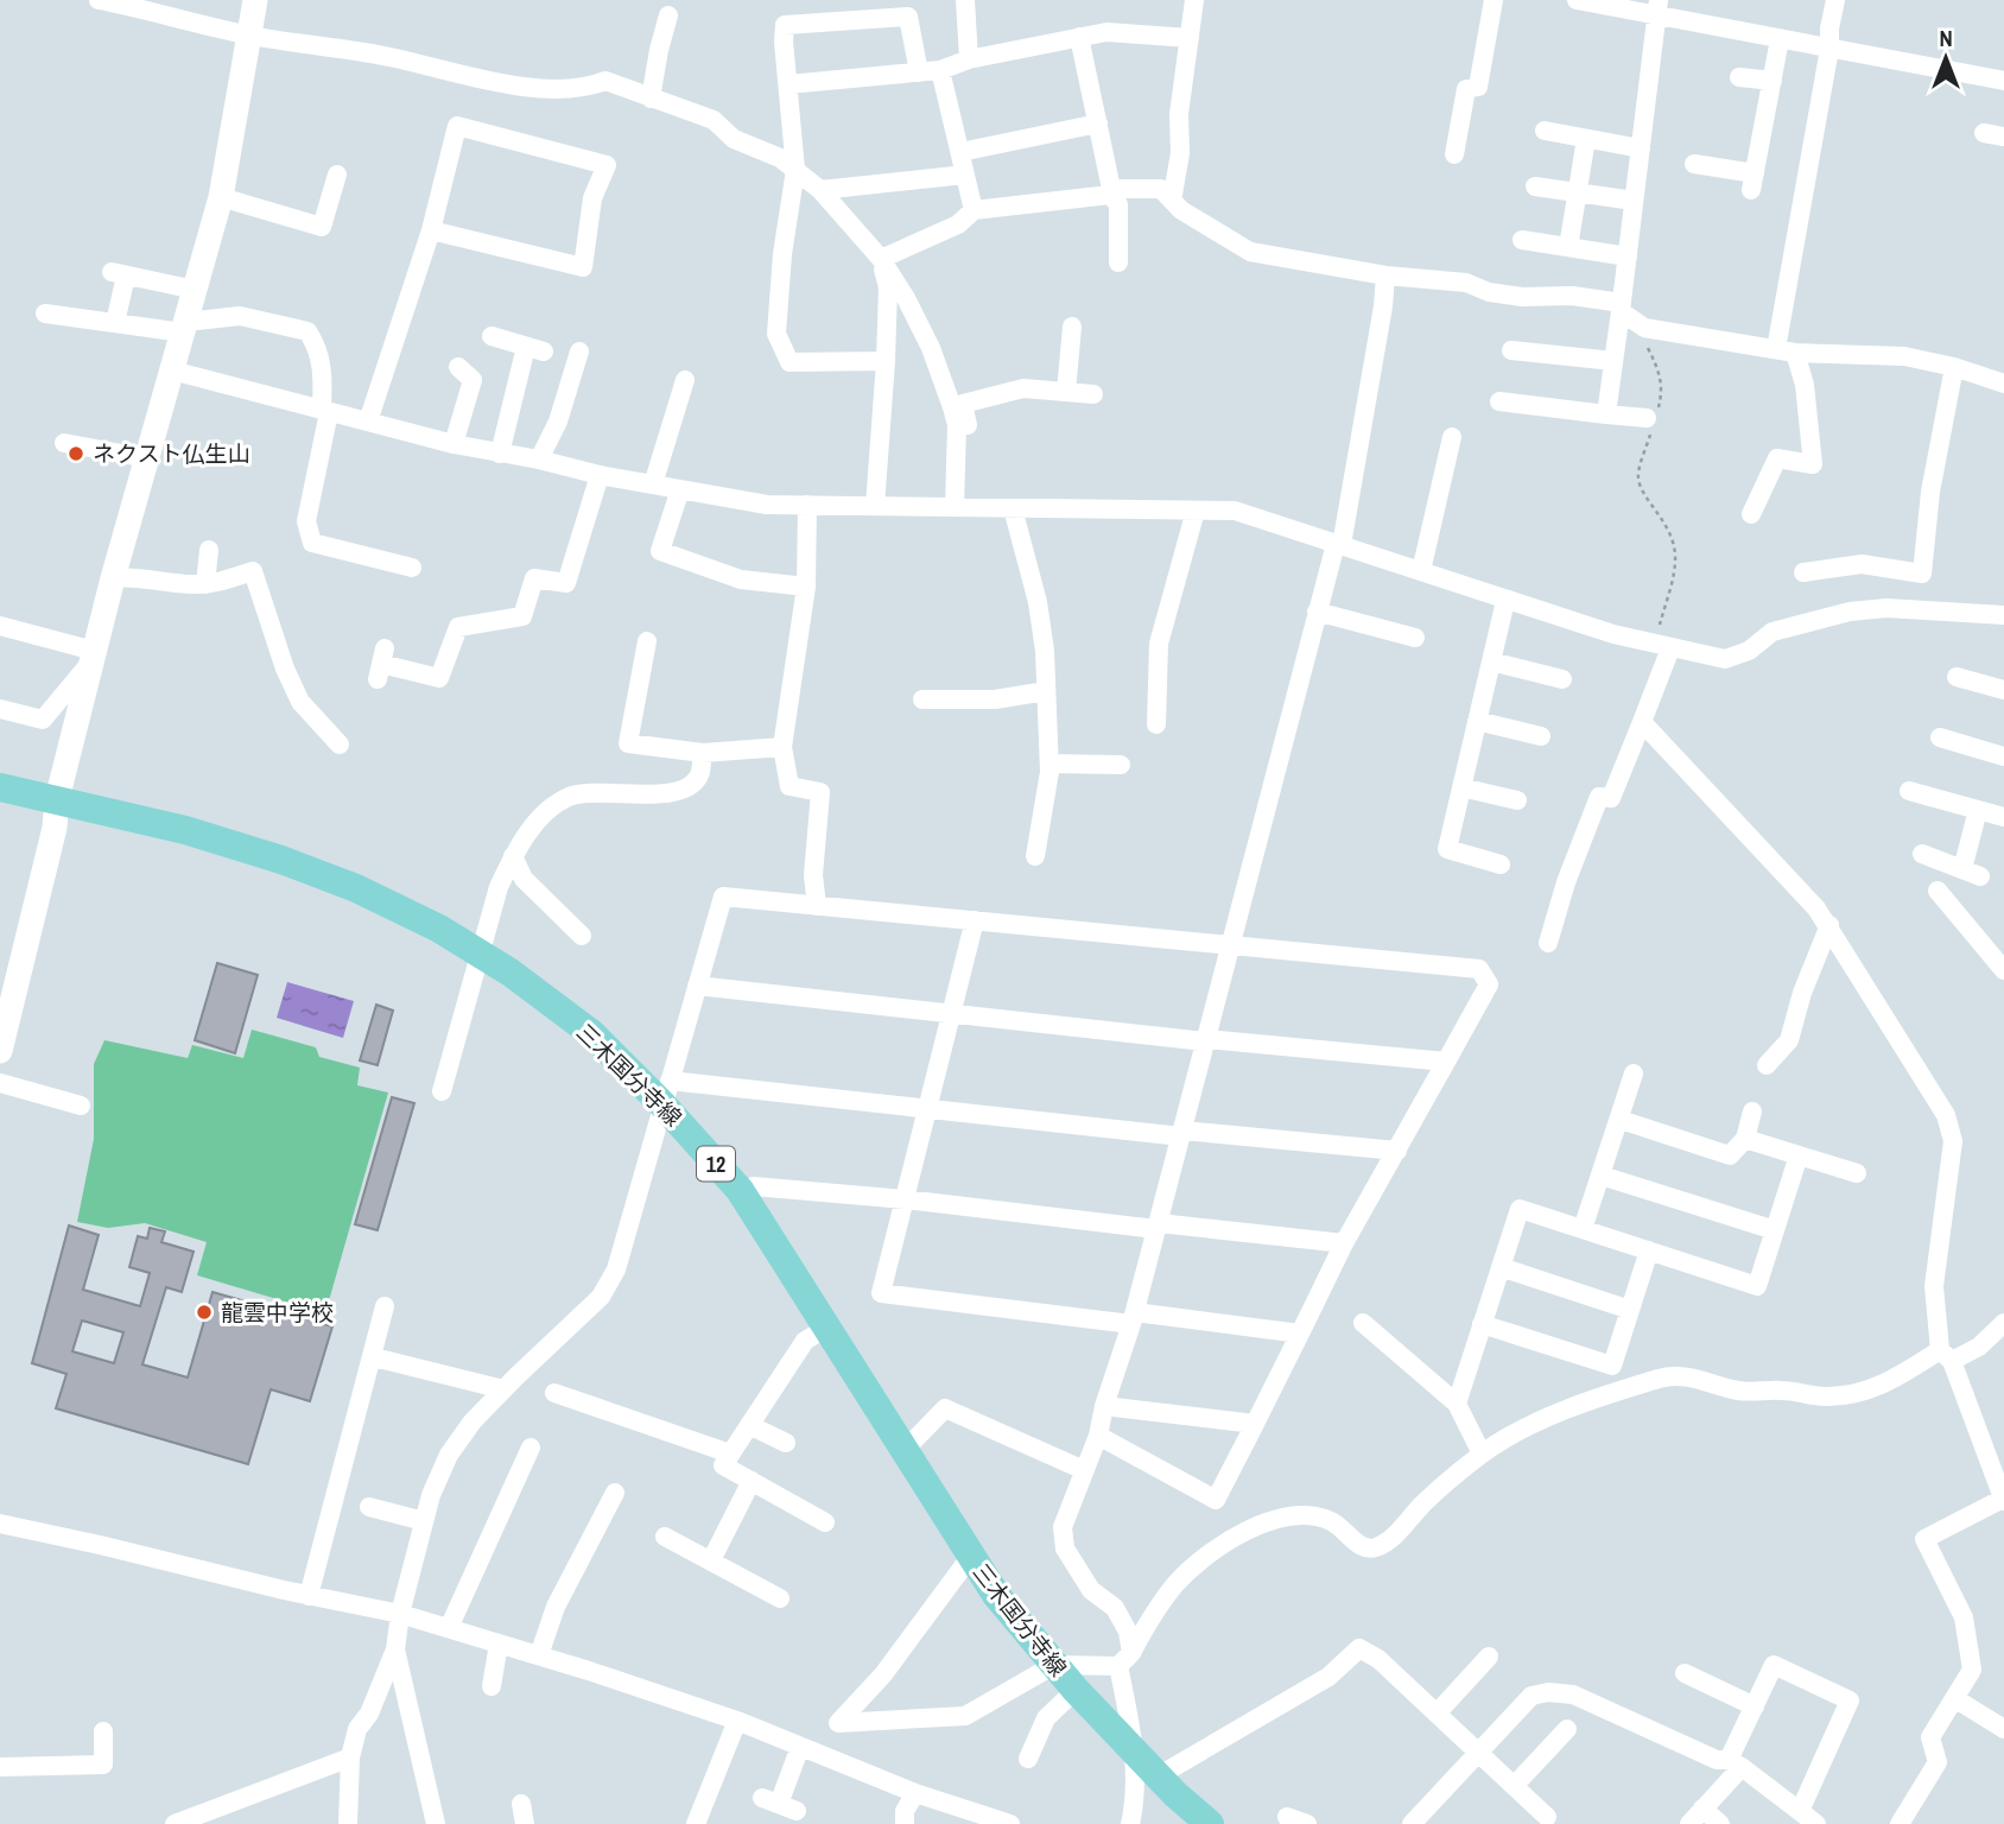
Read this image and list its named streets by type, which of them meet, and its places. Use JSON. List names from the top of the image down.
{
  "streets": {
    "main road": ["三木国分寺線", "12"]
  },
  "places": ["ネクスト仏生山", "龍雲中学校"],
  "north": "top"
}
